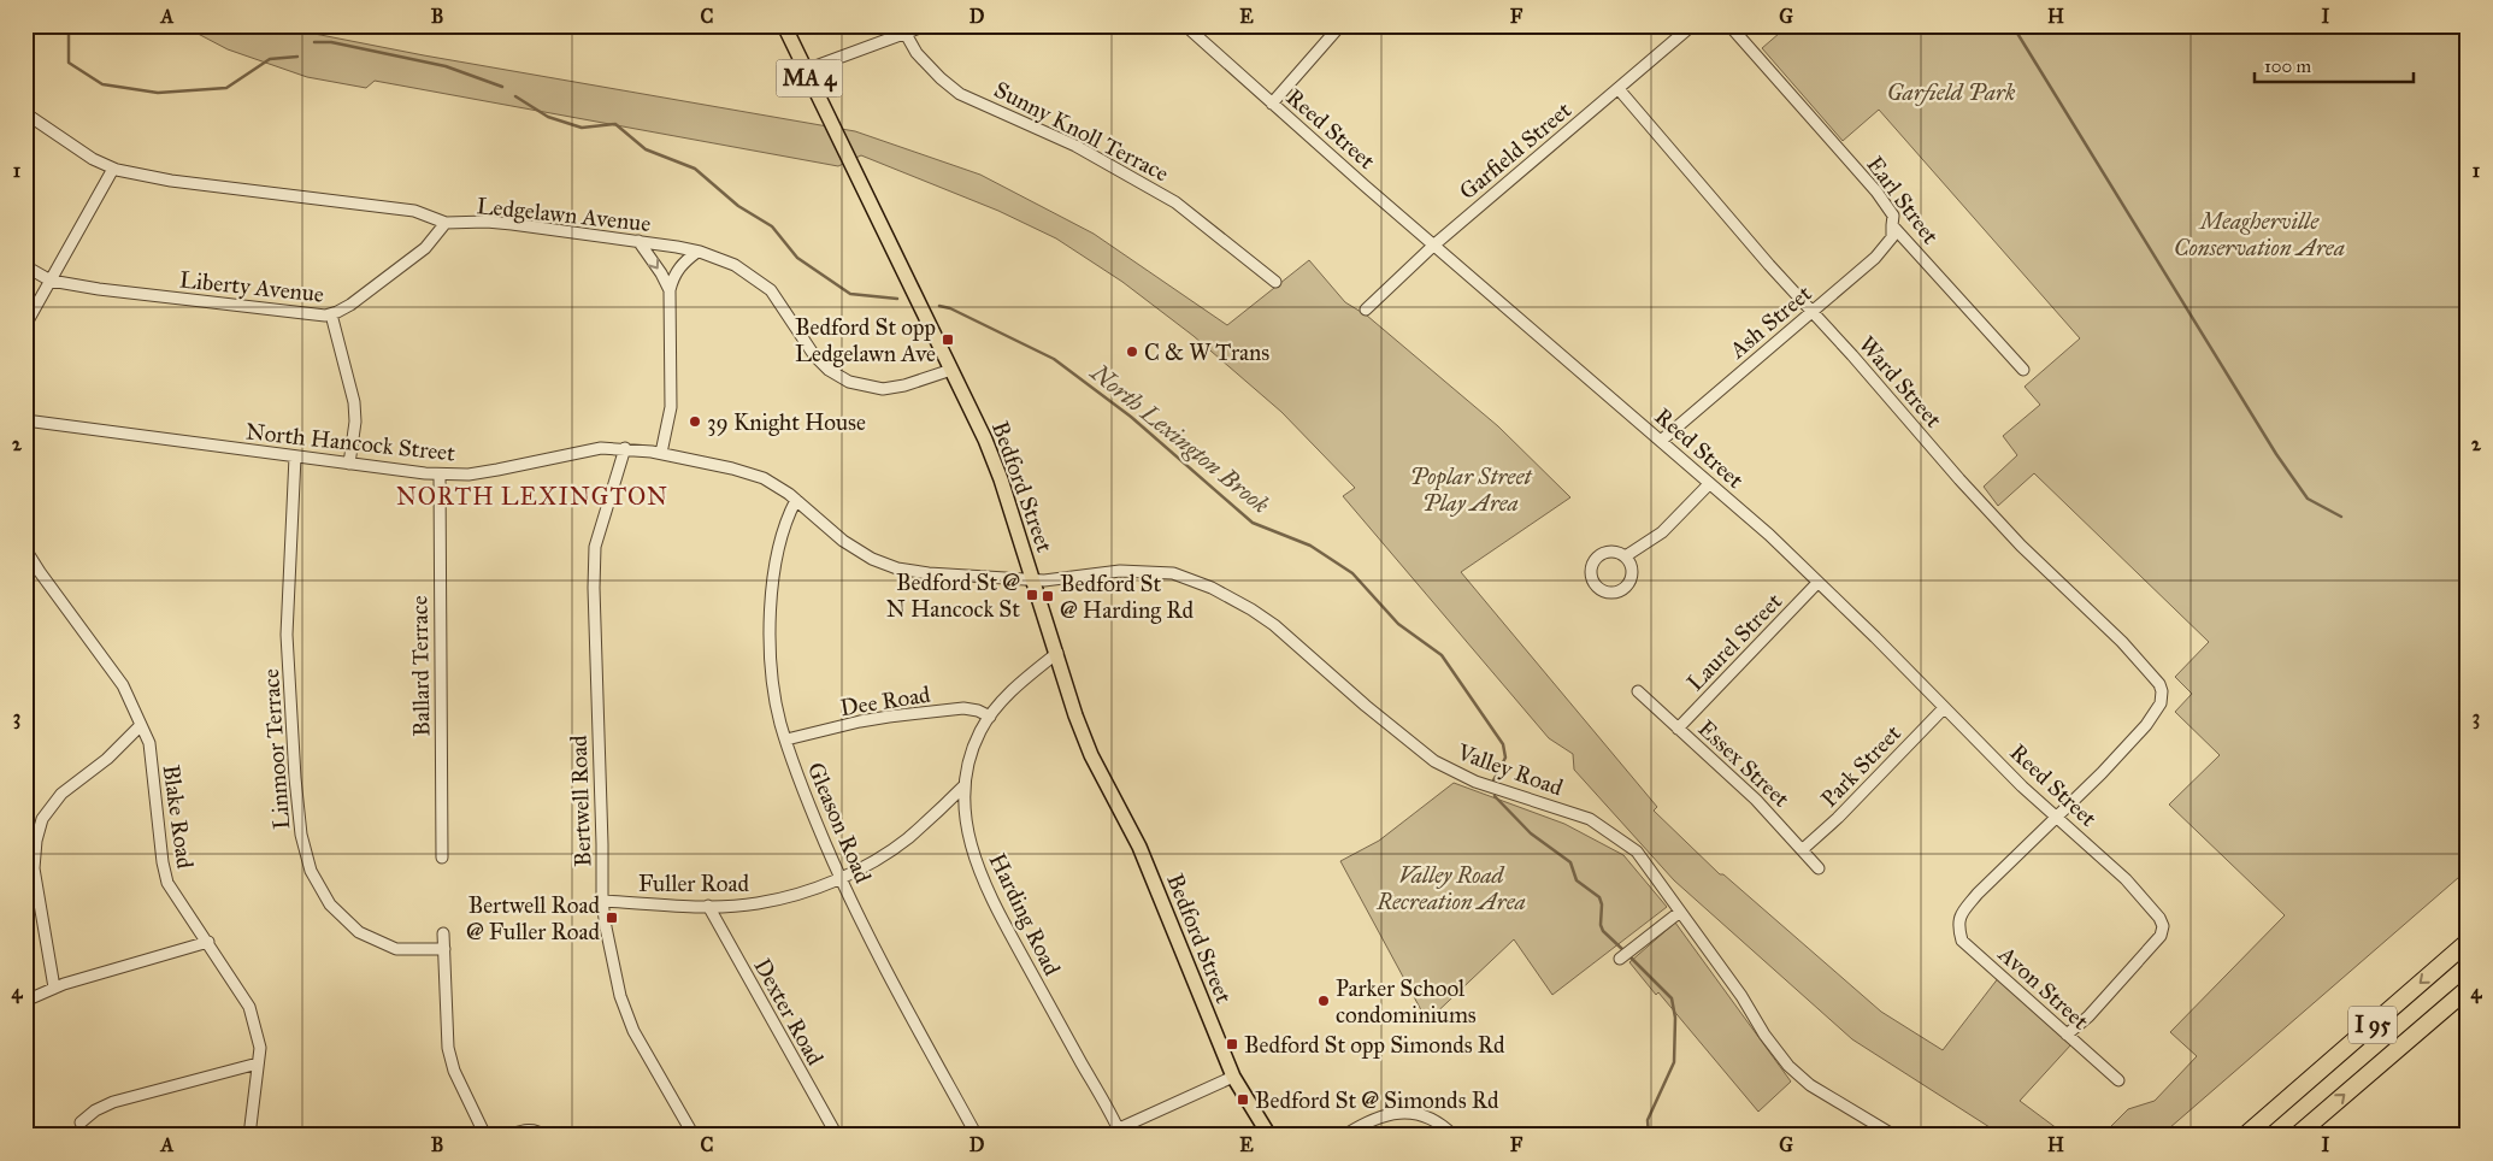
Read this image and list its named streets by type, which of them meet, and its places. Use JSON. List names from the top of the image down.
{
  "streets": {
    "highway": ["I 95"],
    "main road": ["MA 4", "Bedford Street"],
    "street": [
      "Reed Street",
      "Sunny Knoll Terrace",
      "Garfield Street",
      "Earl Street",
      "Ledgelawn Avenue",
      "Liberty Avenue",
      "Ash Street",
      "Ward Street",
      "North Hancock Street",
      "Laurel Street",
      "Ballard Terrace",
      "Dee Road",
      "Linmoor Terrace",
      "Essex Street",
      "Park Street",
      "Valley Road",
      "Bertwell Road",
      "Blake Road",
      "Gleason Road",
      "Fuller Road",
      "Harding Road",
      "Avon Street",
      "Dexter Road"
    ]
  },
  "crossings": [
    ["Reed Street", "Garfield Street"],
    ["Reed Street", "Ash Street"],
    ["Reed Street", "Ward Street"],
    ["Reed Street", "Laurel Street"],
    ["Reed Street", "Park Street"],
    ["Reed Street", "Avon Street"],
    ["Garfield Street", "Ward Street"],
    ["Earl Street", "Ash Street"],
    ["Ledgelawn Avenue", "Liberty Avenue"],
    ["Ledgelawn Avenue", "Bedford Street"],
    ["Ash Street", "Ward Street"],
    ["Ward Street", "Avon Street"],
    ["North Hancock Street", "Bedford Street"],
    ["North Hancock Street", "Ballard Terrace"],
    ["North Hancock Street", "Linmoor Terrace"],
    ["North Hancock Street", "Valley Road"],
    ["North Hancock Street", "Bertwell Road"],
    ["North Hancock Street", "Gleason Road"],
    ["Bedford Street", "Valley Road"],
    ["Bedford Street", "Harding Road"],
    ["Laurel Street", "Essex Street"],
    ["Dee Road", "Gleason Road"],
    ["Dee Road", "Harding Road"],
    ["Essex Street", "Park Street"],
    ["Bertwell Road", "Fuller Road"],
    ["Gleason Road", "Fuller Road"],
    ["Fuller Road", "Harding Road"],
    ["Fuller Road", "Dexter Road"]
  ],
  "districts": ["NORTH LEXINGTON"],
  "water": ["North Lexington Brook"],
  "parks": [
    "Garfield Park",
    "Meagherville Conservation Area",
    "Poplar Street Play Area",
    "Valley Road Recreation Area"
  ],
  "places": {
    "transit": [
      "Bedford St opp Ledgelawn Ave",
      "Bedford St @ N Hancock St",
      "Bedford St @ Harding Rd",
      "Bertwell Road @ Fuller Road",
      "Bedford St opp Simonds Rd",
      "Bedford St @ Simonds Rd"
    ],
    "other": ["C & W Trans", "39 Knight House", "Parker School condominiums"]
  },
  "scale_bar": "100 m",
  "grid": {
    "columns": [
      "A",
      "B",
      "C",
      "D",
      "E",
      "F",
      "G",
      "H",
      "I"
    ],
    "rows": [
      "1",
      "2",
      "3",
      "4"
    ]
  }
}
